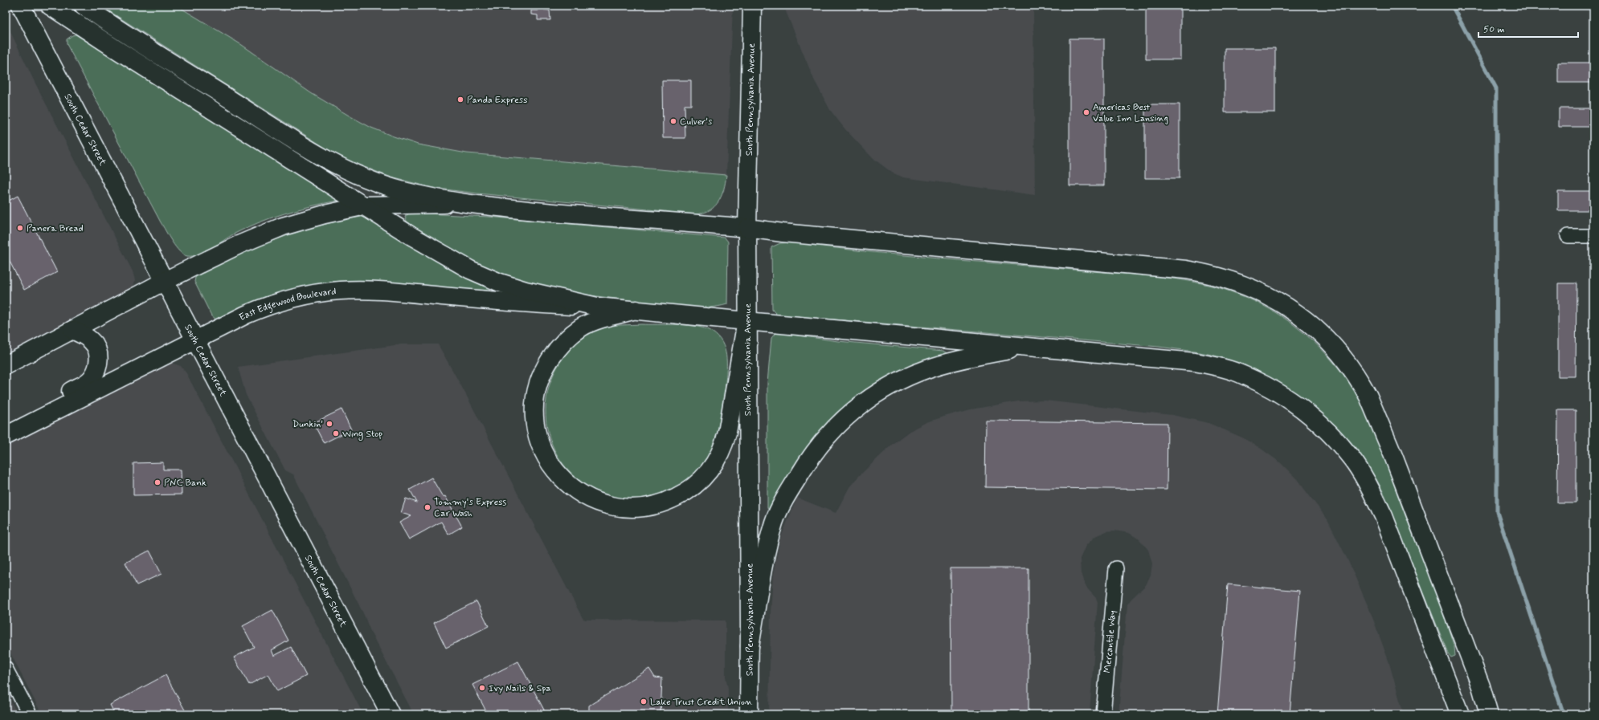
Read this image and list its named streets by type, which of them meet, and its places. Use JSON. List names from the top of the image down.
{
  "streets": {
    "main road": ["South Pennsylvania Avenue", "South Cedar Street", "East Edgewood Boulevard"],
    "street": ["Mercantile Way"]
  },
  "crossings": [
    ["South Cedar Street", "East Edgewood Boulevard"]
  ],
  "places": [
    "Panda Express",
    "Americas Best Value Inn Lansing",
    "Culver's",
    "Panera Bread",
    "Dunkin'",
    "Wing Stop",
    "PNC Bank",
    "Tommy's Express Car Wash",
    "Ivy Nails & Spa",
    "Lake Trust Credit Union"
  ],
  "scale_bar": "50 m"
}
